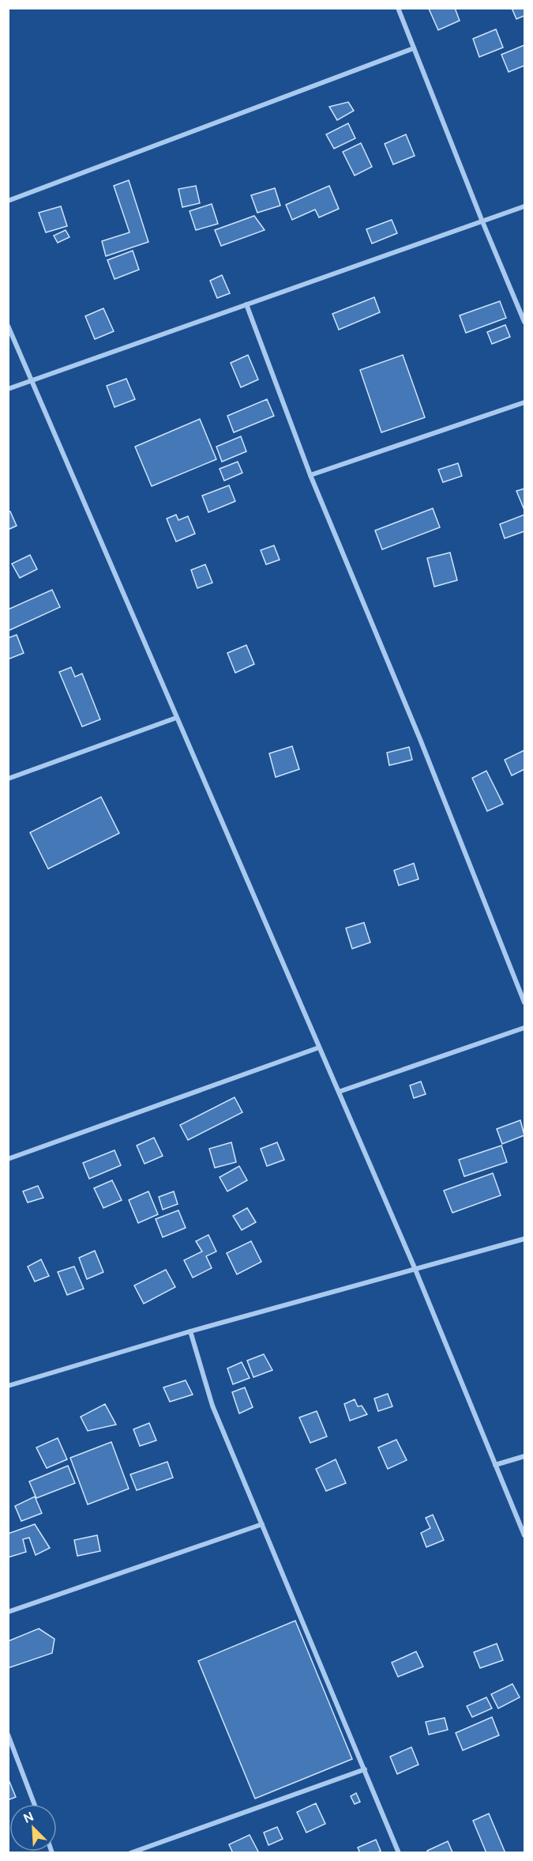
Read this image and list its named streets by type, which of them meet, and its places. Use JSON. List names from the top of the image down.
{
  "north": "top left"
}
